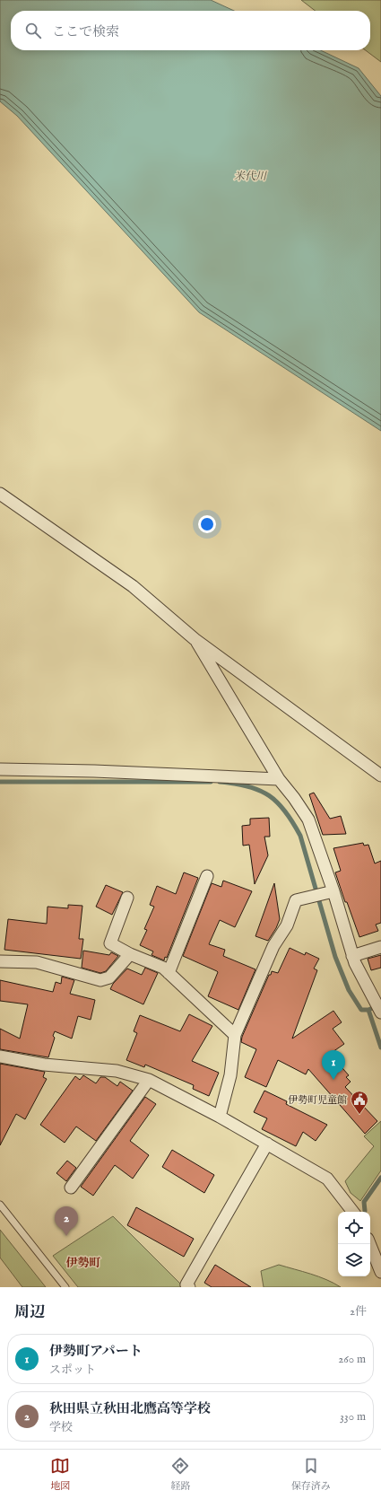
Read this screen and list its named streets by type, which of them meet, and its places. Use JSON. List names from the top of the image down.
{
  "districts": ["伊勢町"],
  "water": ["米代川"],
  "places": {
    "public building": ["伊勢町児童館"]
  },
  "page": {
    "search": "ここで検索",
    "pins": ["1", "2"],
    "heading": ["周辺", "2件"],
    "list": [
      {
        "mark": "1",
        "name": "伊勢町アパート",
        "note": "スポット",
        "value": "260 m"
      },
      {
        "mark": "2",
        "name": "秋田県立秋田北鷹高等学校",
        "note": "学校",
        "value": "330 m"
      }
    ],
    "nav": ["地図", "経路", "保存済み"]
  }
}
